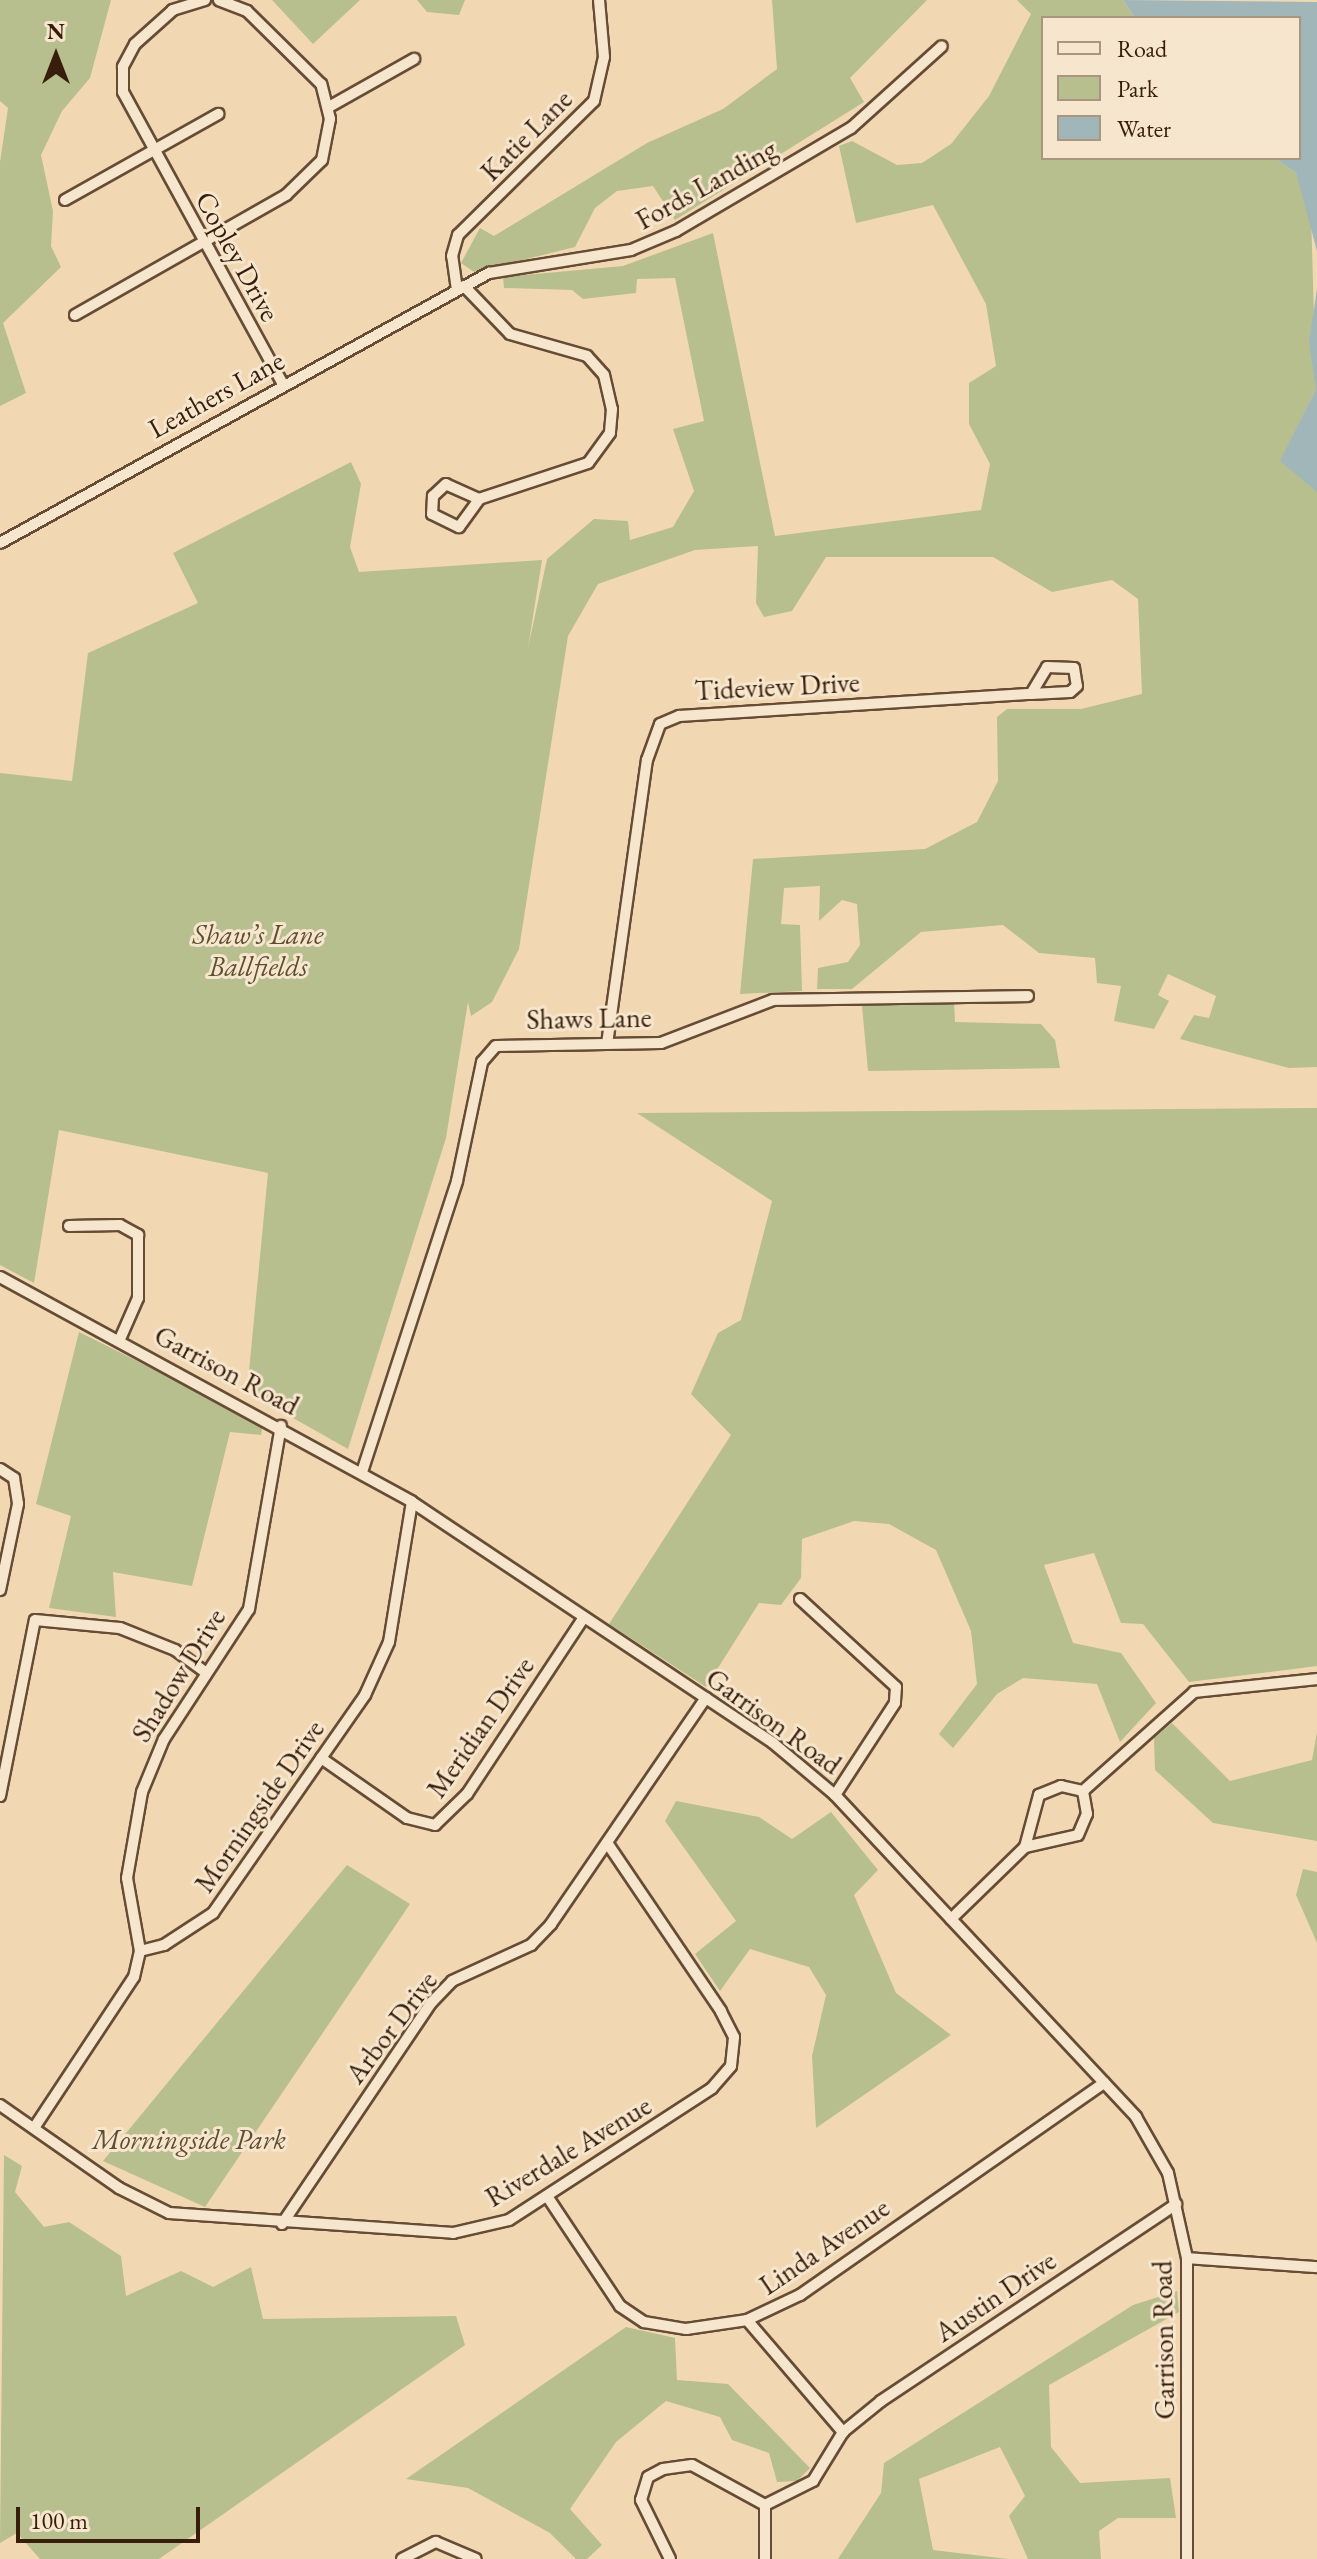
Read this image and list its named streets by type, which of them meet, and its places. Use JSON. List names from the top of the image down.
{
  "streets": {
    "street": [
      "Katie Lane",
      "Fords Landing",
      "Copley Drive",
      "Leathers Lane",
      "Tideview Drive",
      "Shaws Lane",
      "Garrison Road",
      "Shadow Drive",
      "Meridian Drive",
      "Morningside Drive",
      "Arbor Drive",
      "Riverdale Avenue",
      "Linda Avenue",
      "Austin Drive"
    ]
  },
  "crossings": [
    ["Katie Lane", "Fords Landing"],
    ["Katie Lane", "Leathers Lane"],
    ["Fords Landing", "Leathers Lane"],
    ["Copley Drive", "Leathers Lane"],
    ["Tideview Drive", "Shaws Lane"],
    ["Shaws Lane", "Garrison Road"],
    ["Garrison Road", "Shadow Drive"],
    ["Garrison Road", "Meridian Drive"],
    ["Garrison Road", "Morningside Drive"],
    ["Garrison Road", "Arbor Drive"],
    ["Garrison Road", "Linda Avenue"],
    ["Garrison Road", "Austin Drive"],
    ["Shadow Drive", "Morningside Drive"],
    ["Meridian Drive", "Morningside Drive"],
    ["Arbor Drive", "Riverdale Avenue"],
    ["Riverdale Avenue", "Linda Avenue"]
  ],
  "parks": ["Shaw’s Lane Ballfields", "Morningside Park"],
  "legend": ["Road", "Park", "Water"],
  "scale_bar": "100 m",
  "north": "top"
}
